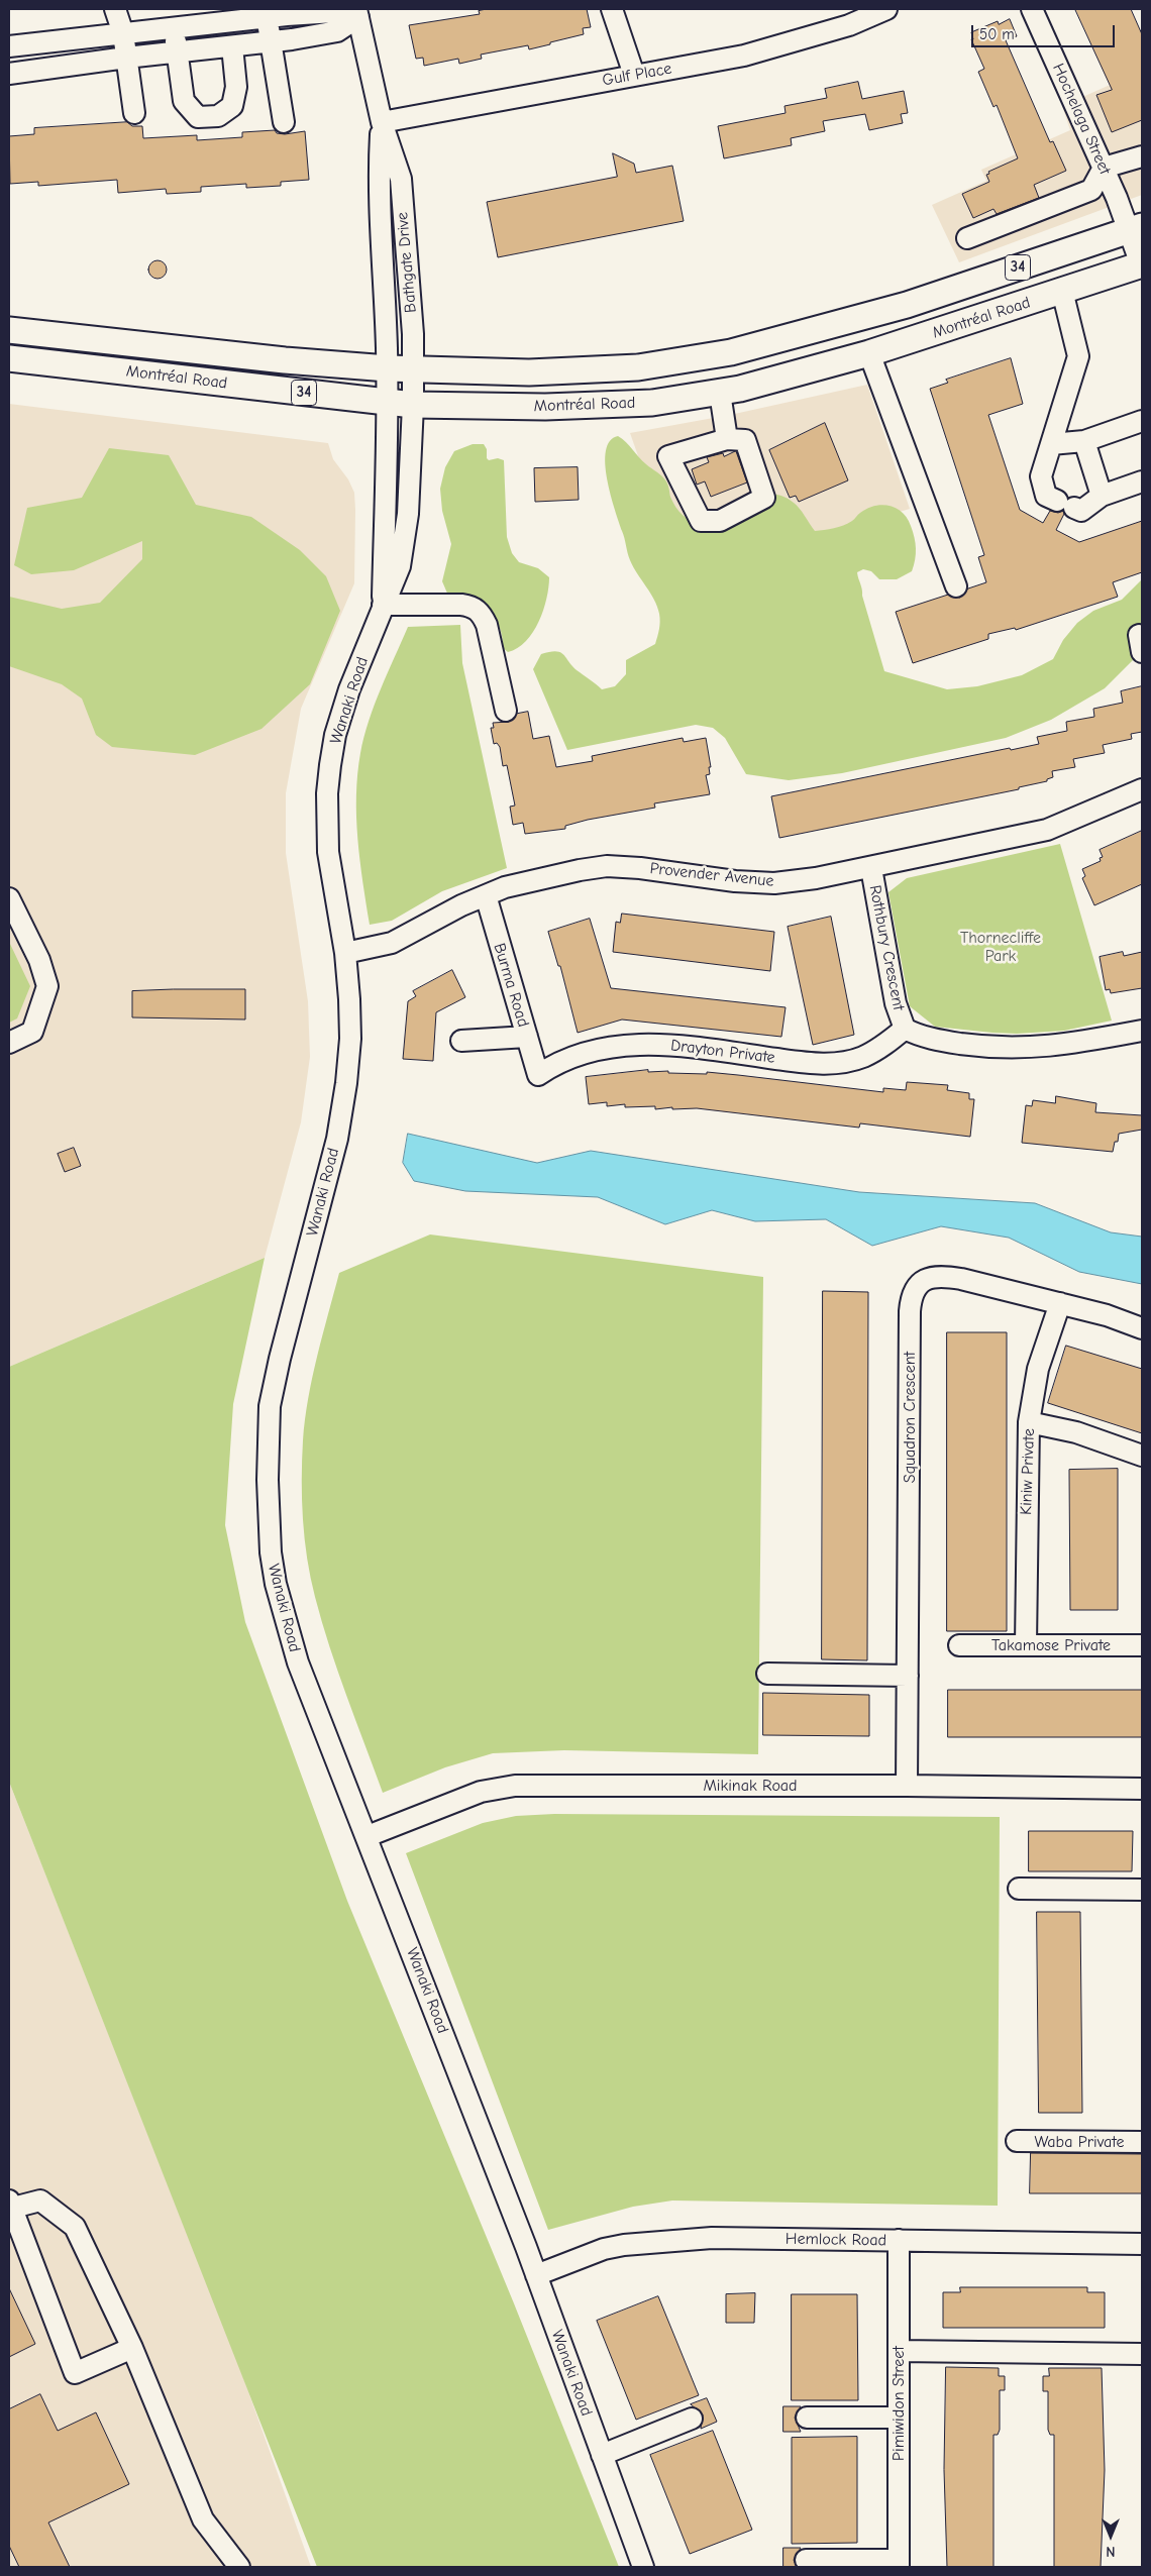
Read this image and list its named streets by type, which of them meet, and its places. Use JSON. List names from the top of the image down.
{
  "streets": {
    "main road": ["34", "Montréal Road"],
    "street": [
      "Gulf Place",
      "Hochelaga Street",
      "Bathgate Drive",
      "Wanaki Road",
      "Provender Avenue",
      "Rothbury Crescent",
      "Burma Road",
      "Drayton Private",
      "Squadron Crescent",
      "Kiniw Private",
      "Takamose Private",
      "Mikinak Road",
      "Waba Private",
      "Hemlock Road",
      "Pimiwidon Street"
    ]
  },
  "crossings": [
    ["Gulf Place", "Bathgate Drive"],
    ["Hochelaga Street", "Montréal Road"],
    ["Bathgate Drive", "Montréal Road"],
    ["Bathgate Drive", "Wanaki Road"],
    ["Montréal Road", "Wanaki Road"],
    ["Wanaki Road", "Provender Avenue"],
    ["Wanaki Road", "Mikinak Road"],
    ["Wanaki Road", "Hemlock Road"],
    ["Provender Avenue", "Rothbury Crescent"],
    ["Provender Avenue", "Burma Road"],
    ["Rothbury Crescent", "Drayton Private"],
    ["Burma Road", "Drayton Private"],
    ["Squadron Crescent", "Kiniw Private"],
    ["Squadron Crescent", "Mikinak Road"],
    ["Kiniw Private", "Takamose Private"],
    ["Hemlock Road", "Pimiwidon Street"]
  ],
  "parks": ["Thornecliffe Park"],
  "scale_bar": "50 m",
  "north": "bottom"
}
